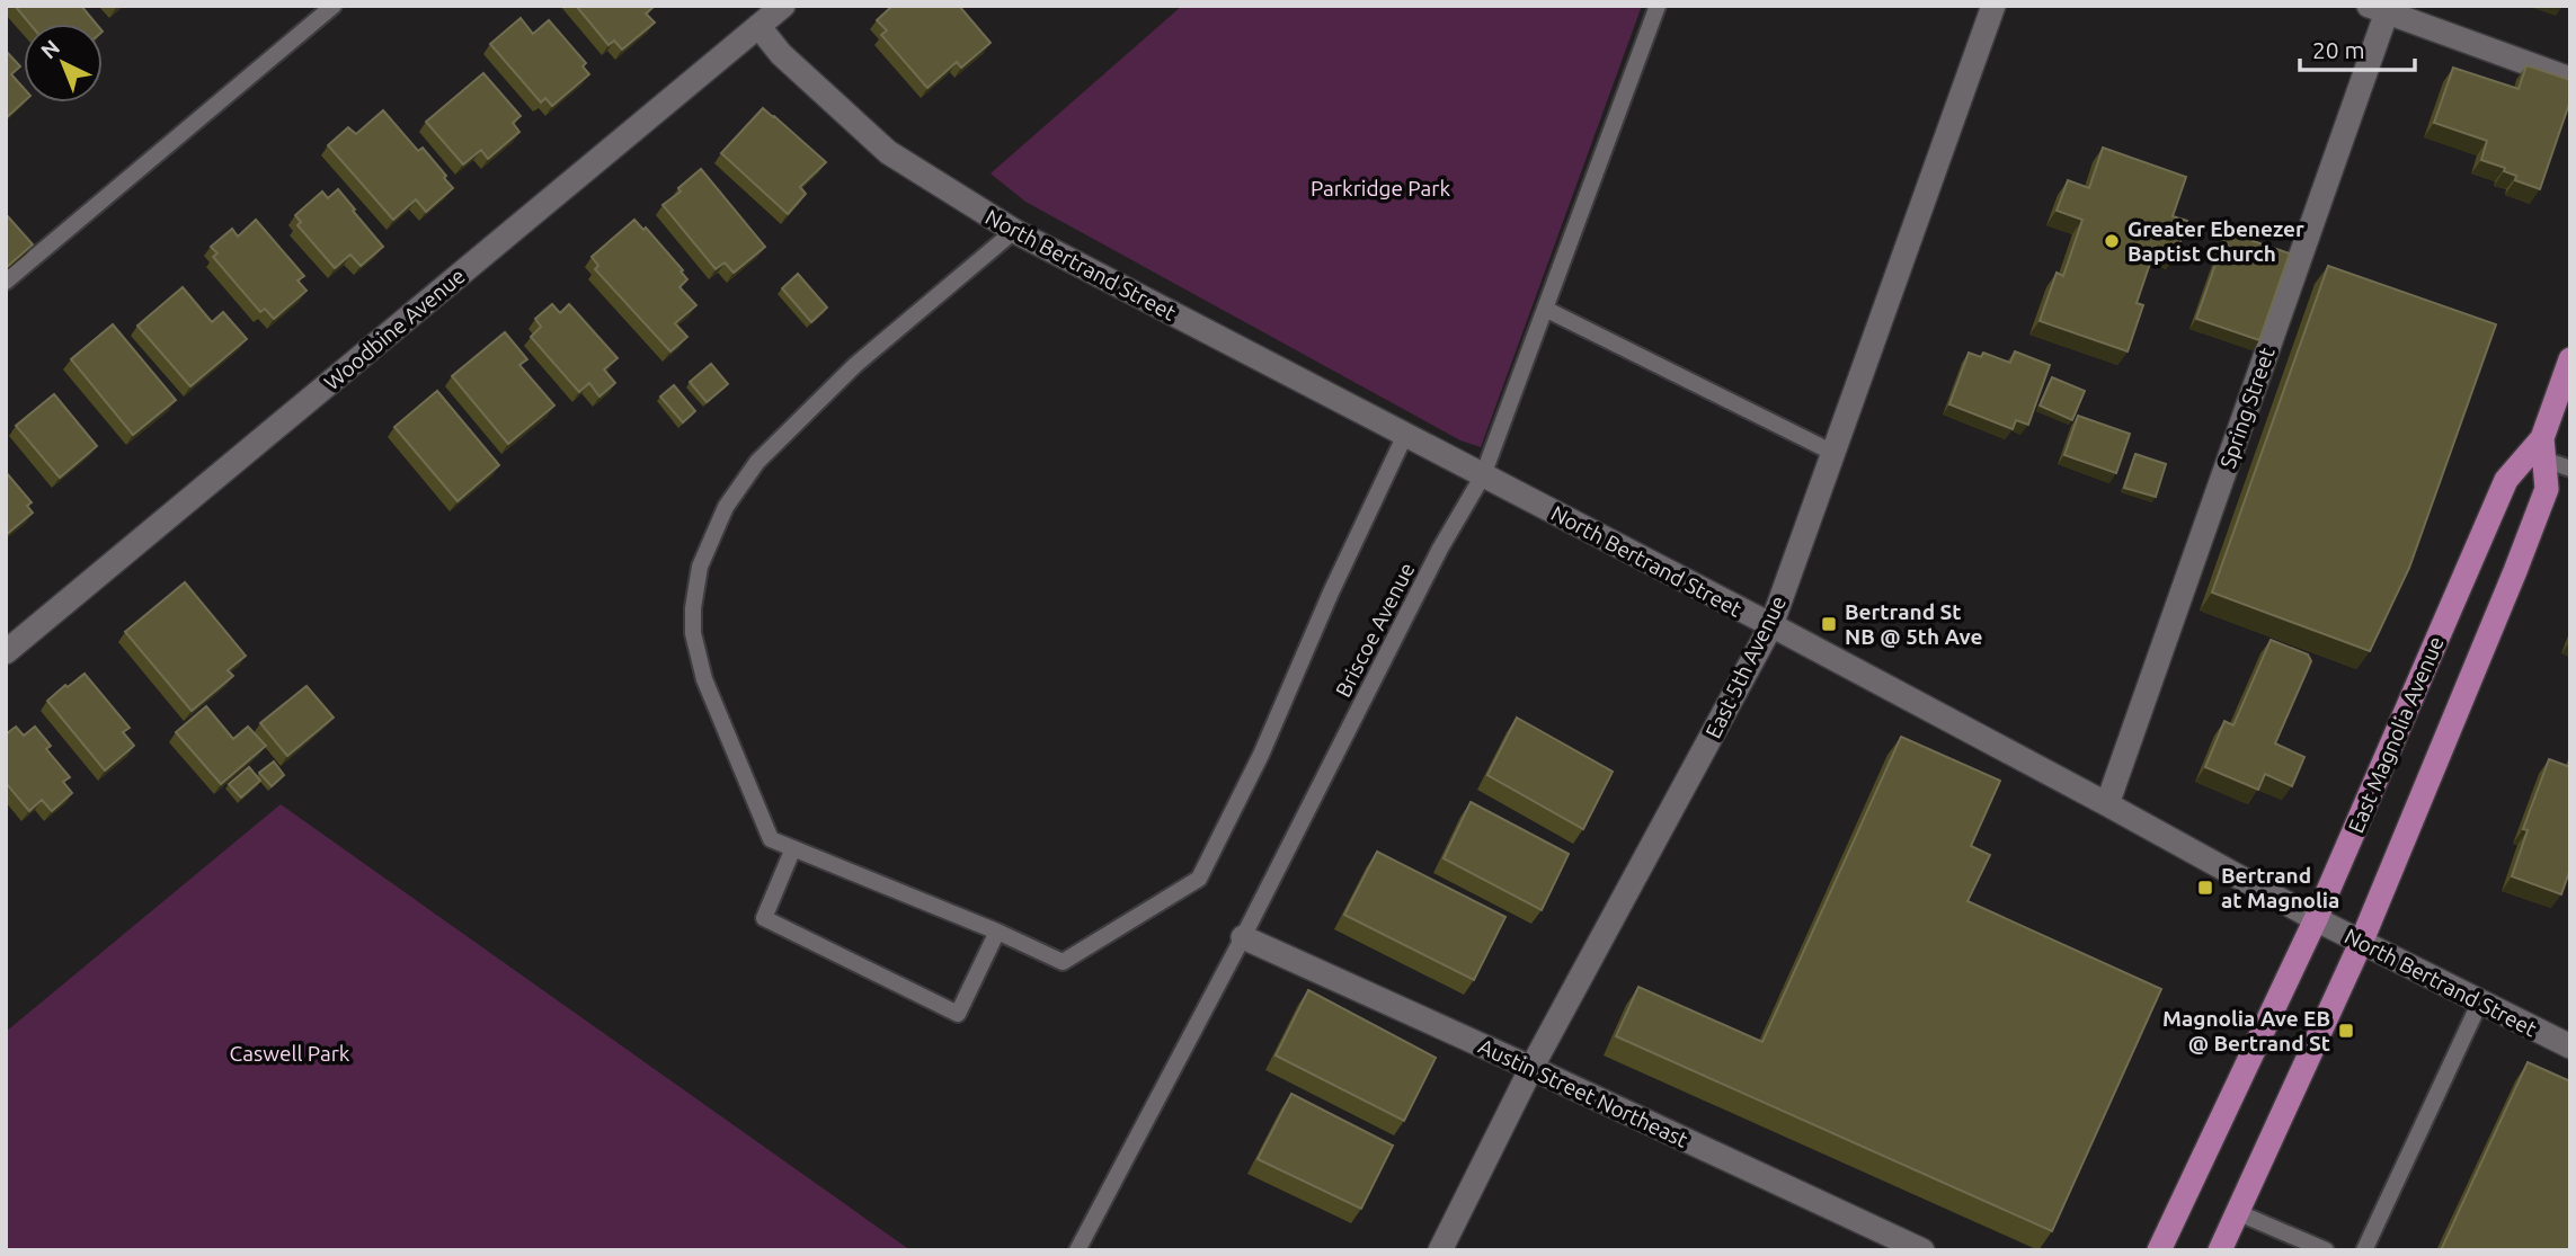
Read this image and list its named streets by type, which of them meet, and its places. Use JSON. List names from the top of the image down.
{
  "streets": {
    "main road": ["East Magnolia Avenue"],
    "street": [
      "North Bertrand Street",
      "Woodbine Avenue",
      "Spring Street",
      "East 5th Avenue",
      "Austin Street Northeast"
    ],
    "lane": ["Briscoe Avenue"]
  },
  "crossings": [
    ["North Bertrand Street", "Woodbine Avenue"],
    ["North Bertrand Street", "Spring Street"],
    ["North Bertrand Street", "Briscoe Avenue"],
    ["North Bertrand Street", "East 5th Avenue"],
    ["North Bertrand Street", "East Magnolia Avenue"],
    ["Briscoe Avenue", "Austin Street Northeast"],
    ["East 5th Avenue", "Austin Street Northeast"]
  ],
  "parks": ["Parkridge Park", "Caswell Park"],
  "places": {
    "other": ["Greater Ebenezer Baptist Church"],
    "transit": ["Bertrand St NB @ 5th Ave", "Bertrand at Magnolia", "Magnolia Ave EB @ Bertrand St"]
  },
  "scale_bar": "20 m",
  "north": "top left"
}
